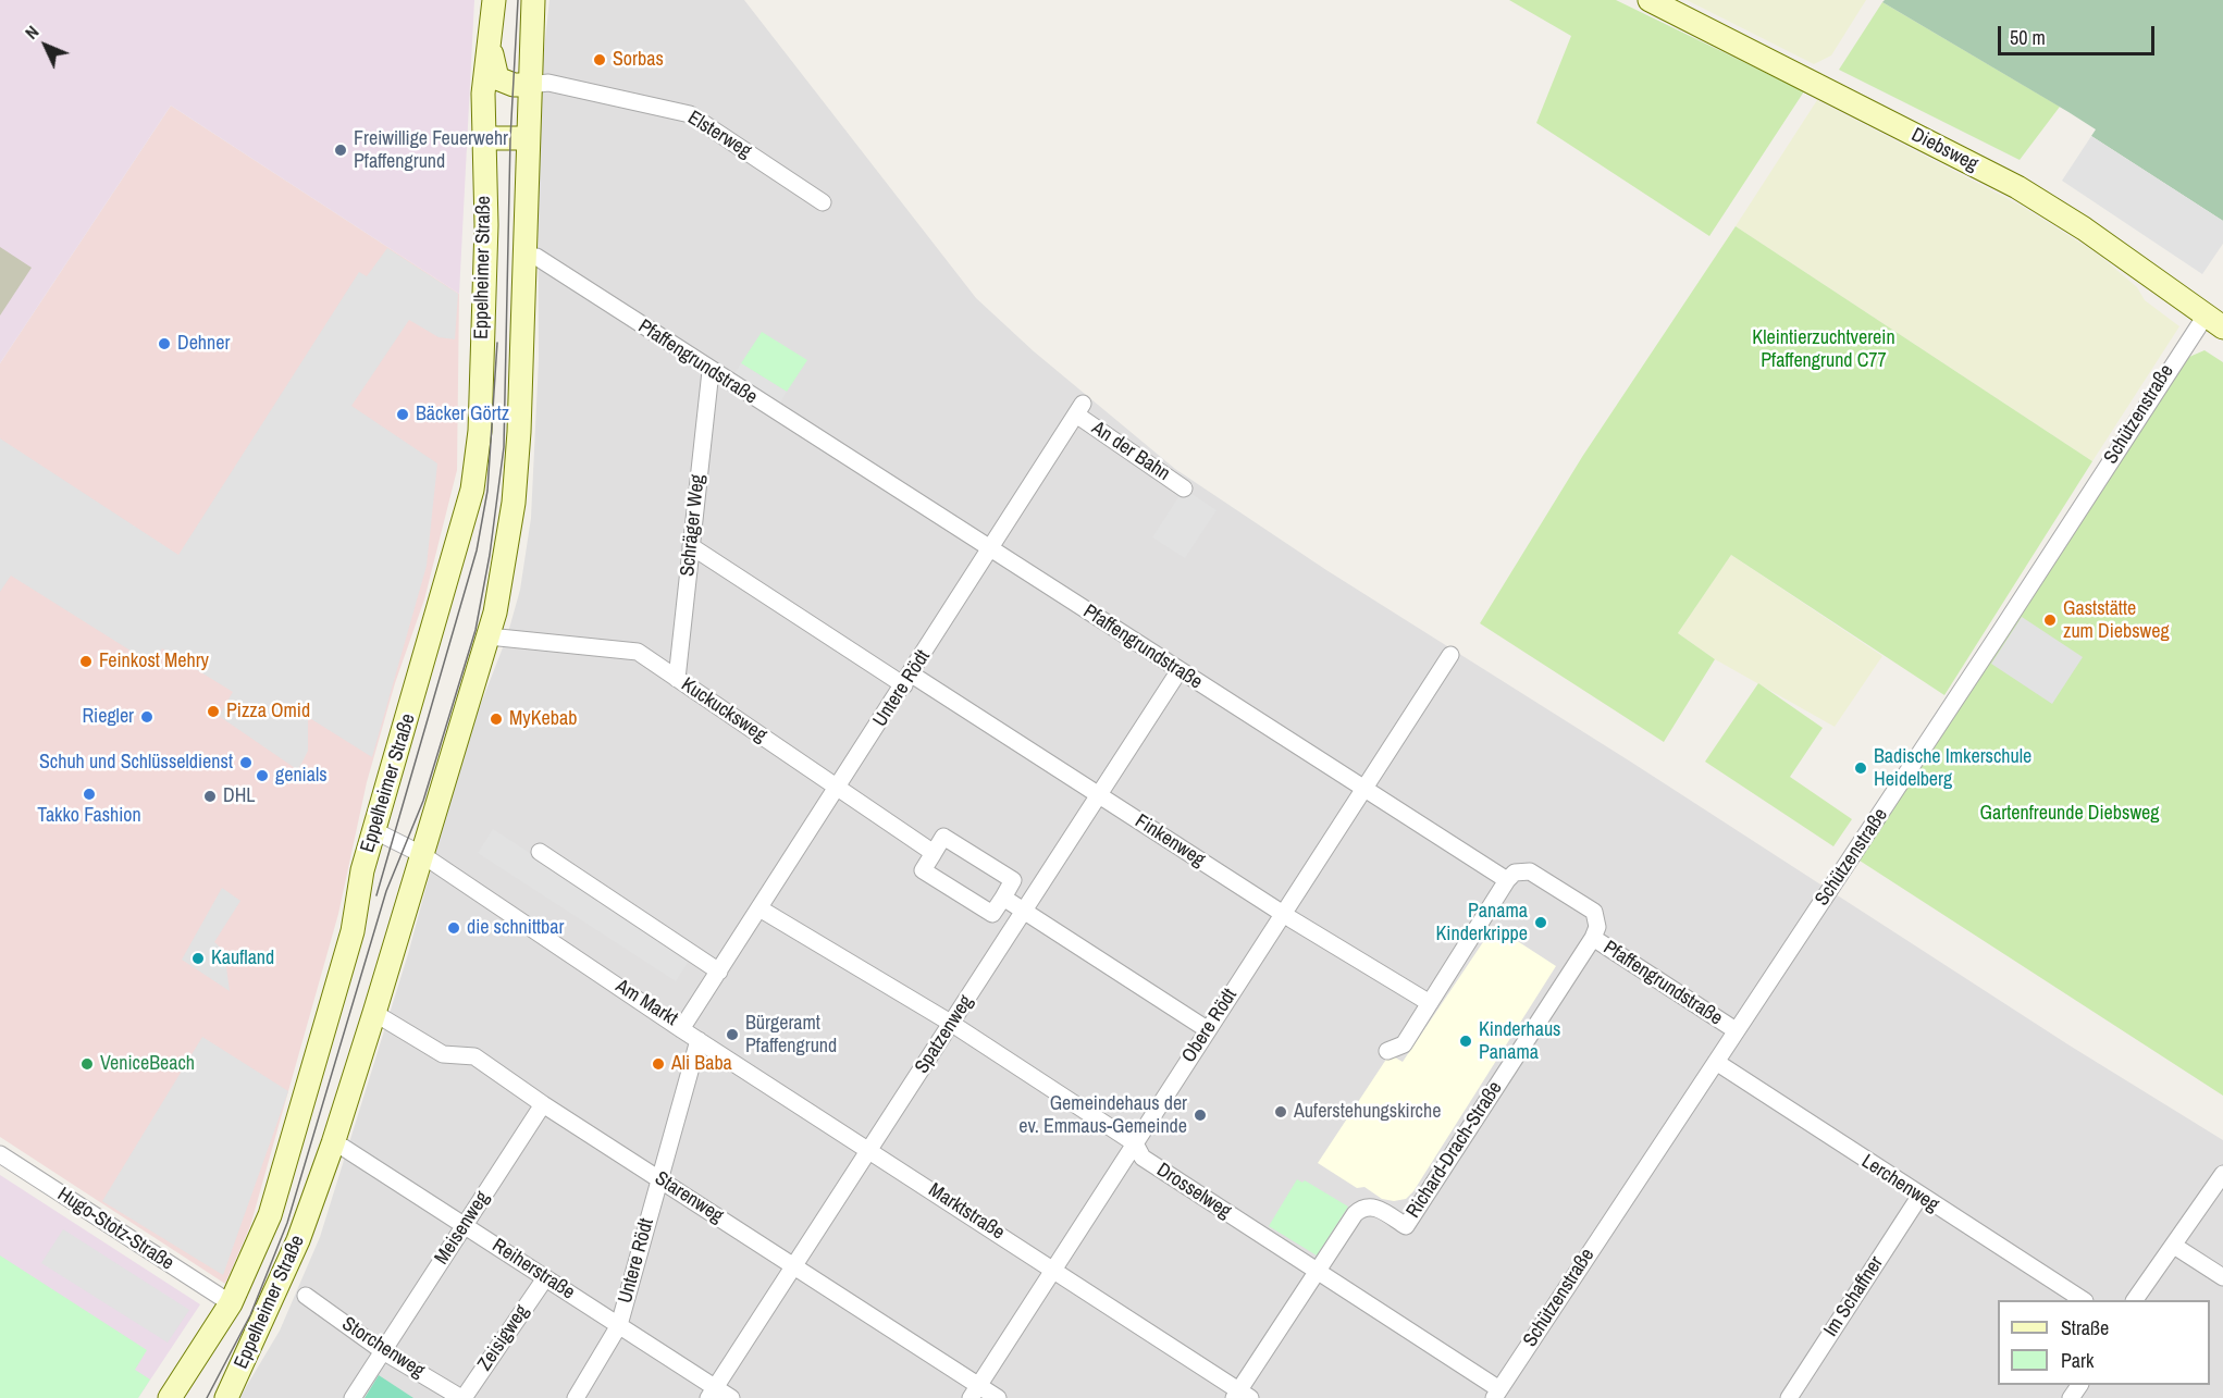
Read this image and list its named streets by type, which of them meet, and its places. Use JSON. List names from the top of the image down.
{
  "streets": {
    "main road": ["Diebsweg", "Eppelheimer Straße"],
    "street": [
      "Elsterweg",
      "Pfaffengrundstraße",
      "Schützenstraße",
      "An der Bahn",
      "Schräger Weg",
      "Untere Rödt",
      "Kuckucksweg",
      "Finkenweg",
      "Am Markt",
      "Obere Rödt",
      "Spatzenweg",
      "Richard-Drach-Straße",
      "Lerchenweg",
      "Drosselweg",
      "Starenweg",
      "Marktstraße",
      "Meisenweg",
      "Hugo-Stotz-Straße",
      "Reiherstraße",
      "Im Schaffner",
      "Zeisigweg",
      "Storchenweg"
    ]
  },
  "crossings": [
    ["Elsterweg", "Eppelheimer Straße"],
    ["Diebsweg", "Schützenstraße"],
    ["Eppelheimer Straße", "Pfaffengrundstraße"],
    ["Eppelheimer Straße", "Kuckucksweg"],
    ["Eppelheimer Straße", "Am Markt"],
    ["Eppelheimer Straße", "Starenweg"],
    ["Eppelheimer Straße", "Hugo-Stotz-Straße"],
    ["Eppelheimer Straße", "Reiherstraße"],
    ["Pfaffengrundstraße", "Schützenstraße"],
    ["Pfaffengrundstraße", "Schräger Weg"],
    ["Pfaffengrundstraße", "Untere Rödt"],
    ["Pfaffengrundstraße", "Obere Rödt"],
    ["Pfaffengrundstraße", "Spatzenweg"],
    ["Pfaffengrundstraße", "Richard-Drach-Straße"],
    ["Schützenstraße", "Lerchenweg"],
    ["Schützenstraße", "Drosselweg"],
    ["An der Bahn", "Untere Rödt"],
    ["Schräger Weg", "Kuckucksweg"],
    ["Schräger Weg", "Finkenweg"],
    ["Untere Rödt", "Kuckucksweg"],
    ["Untere Rödt", "Finkenweg"],
    ["Untere Rödt", "Am Markt"],
    ["Untere Rödt", "Drosselweg"],
    ["Untere Rödt", "Starenweg"],
    ["Untere Rödt", "Marktstraße"],
    ["Untere Rödt", "Reiherstraße"],
    ["Finkenweg", "Obere Rödt"],
    ["Finkenweg", "Spatzenweg"],
    ["Am Markt", "Marktstraße"],
    ["Obere Rödt", "Drosselweg"],
    ["Obere Rödt", "Starenweg"],
    ["Obere Rödt", "Marktstraße"],
    ["Spatzenweg", "Drosselweg"],
    ["Spatzenweg", "Starenweg"],
    ["Spatzenweg", "Marktstraße"],
    ["Spatzenweg", "Reiherstraße"],
    ["Richard-Drach-Straße", "Drosselweg"],
    ["Richard-Drach-Straße", "Marktstraße"],
    ["Lerchenweg", "Im Schaffner"],
    ["Starenweg", "Meisenweg"],
    ["Meisenweg", "Reiherstraße"],
    ["Meisenweg", "Storchenweg"],
    ["Reiherstraße", "Zeisigweg"],
    ["Zeisigweg", "Storchenweg"]
  ],
  "parks": ["Kleintierzuchtverein Pfaffengrund C77", "Gartenfreunde Diebsweg"],
  "places": [
    "Sorbas",
    "Freiwillige Feuerwehr Pfaffengrund",
    "Dehner",
    "Bäcker Görtz",
    "Gaststätte zum Diebsweg",
    "Feinkost Mehry",
    "Pizza Omid",
    "Riegler",
    "MyKebab",
    "Schuh und Schlüsseldienst",
    "Badische Imkerschule Heidelberg",
    "genials",
    "Takko Fashion",
    "DHL",
    "Panama Kinderkrippe",
    "die schnittbar",
    "Kaufland",
    "Bürgeramt Pfaffengrund",
    "Kinderhaus Panama",
    "VeniceBeach",
    "Ali Baba",
    "Auferstehungskirche",
    "Gemeindehaus der ev. Emmaus-Gemeinde"
  ],
  "legend": ["Straße", "Park"],
  "scale_bar": "50 m",
  "north": "top left"
}
